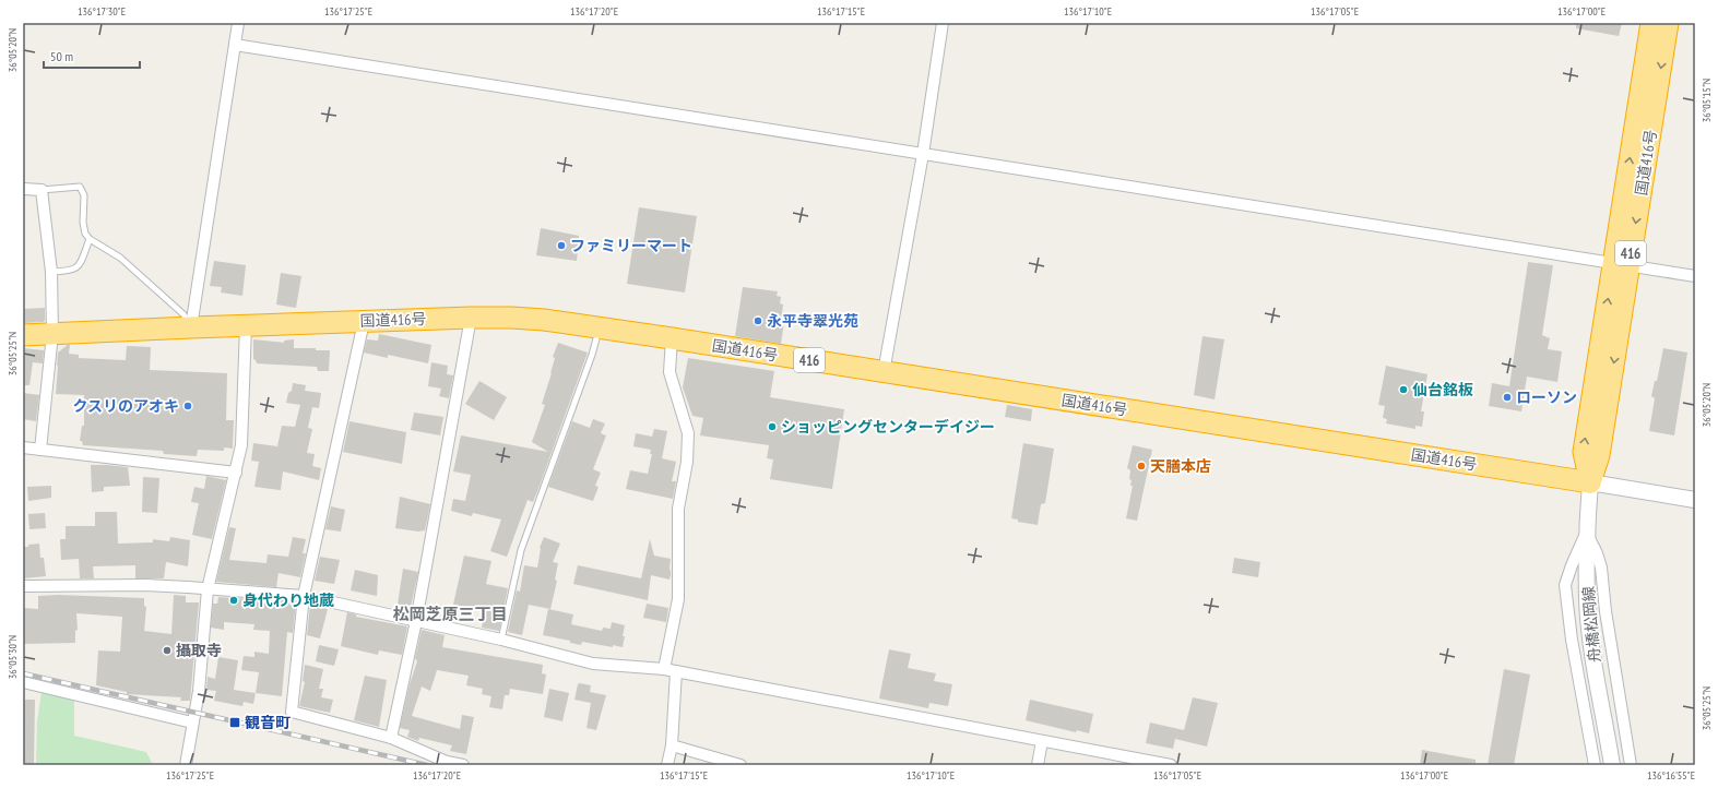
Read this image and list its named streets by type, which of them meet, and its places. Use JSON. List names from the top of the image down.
{
  "streets": {
    "highway": ["国道416号", "416"],
    "main road": ["舟橋松岡線"]
  },
  "crossings": [
    ["国道416号", "舟橋松岡線"]
  ],
  "districts": ["松岡芝原三丁目"],
  "places": {
    "other": [
      "ファミリーマート",
      "永平寺翠光苑",
      "仙台銘板",
      "ローソン",
      "クスリのアオキ",
      "ショッピングセンターデイジー",
      "天膳本店",
      "身代わり地蔵",
      "攝取寺"
    ],
    "transit": ["観音町"]
  },
  "scale_bar": "50 m",
  "coordinates": [
    "136°17'30\"E",
    "136°17'25\"E",
    "136°17'20\"E",
    "136°17'15\"E",
    "136°17'10\"E",
    "136°17'05\"E",
    "136°17'00\"E",
    "36°05'20\"N",
    "36°05'15\"N",
    "36°05'25\"N",
    "36°05'30\"N",
    "136°16'55\"E"
  ]
}
